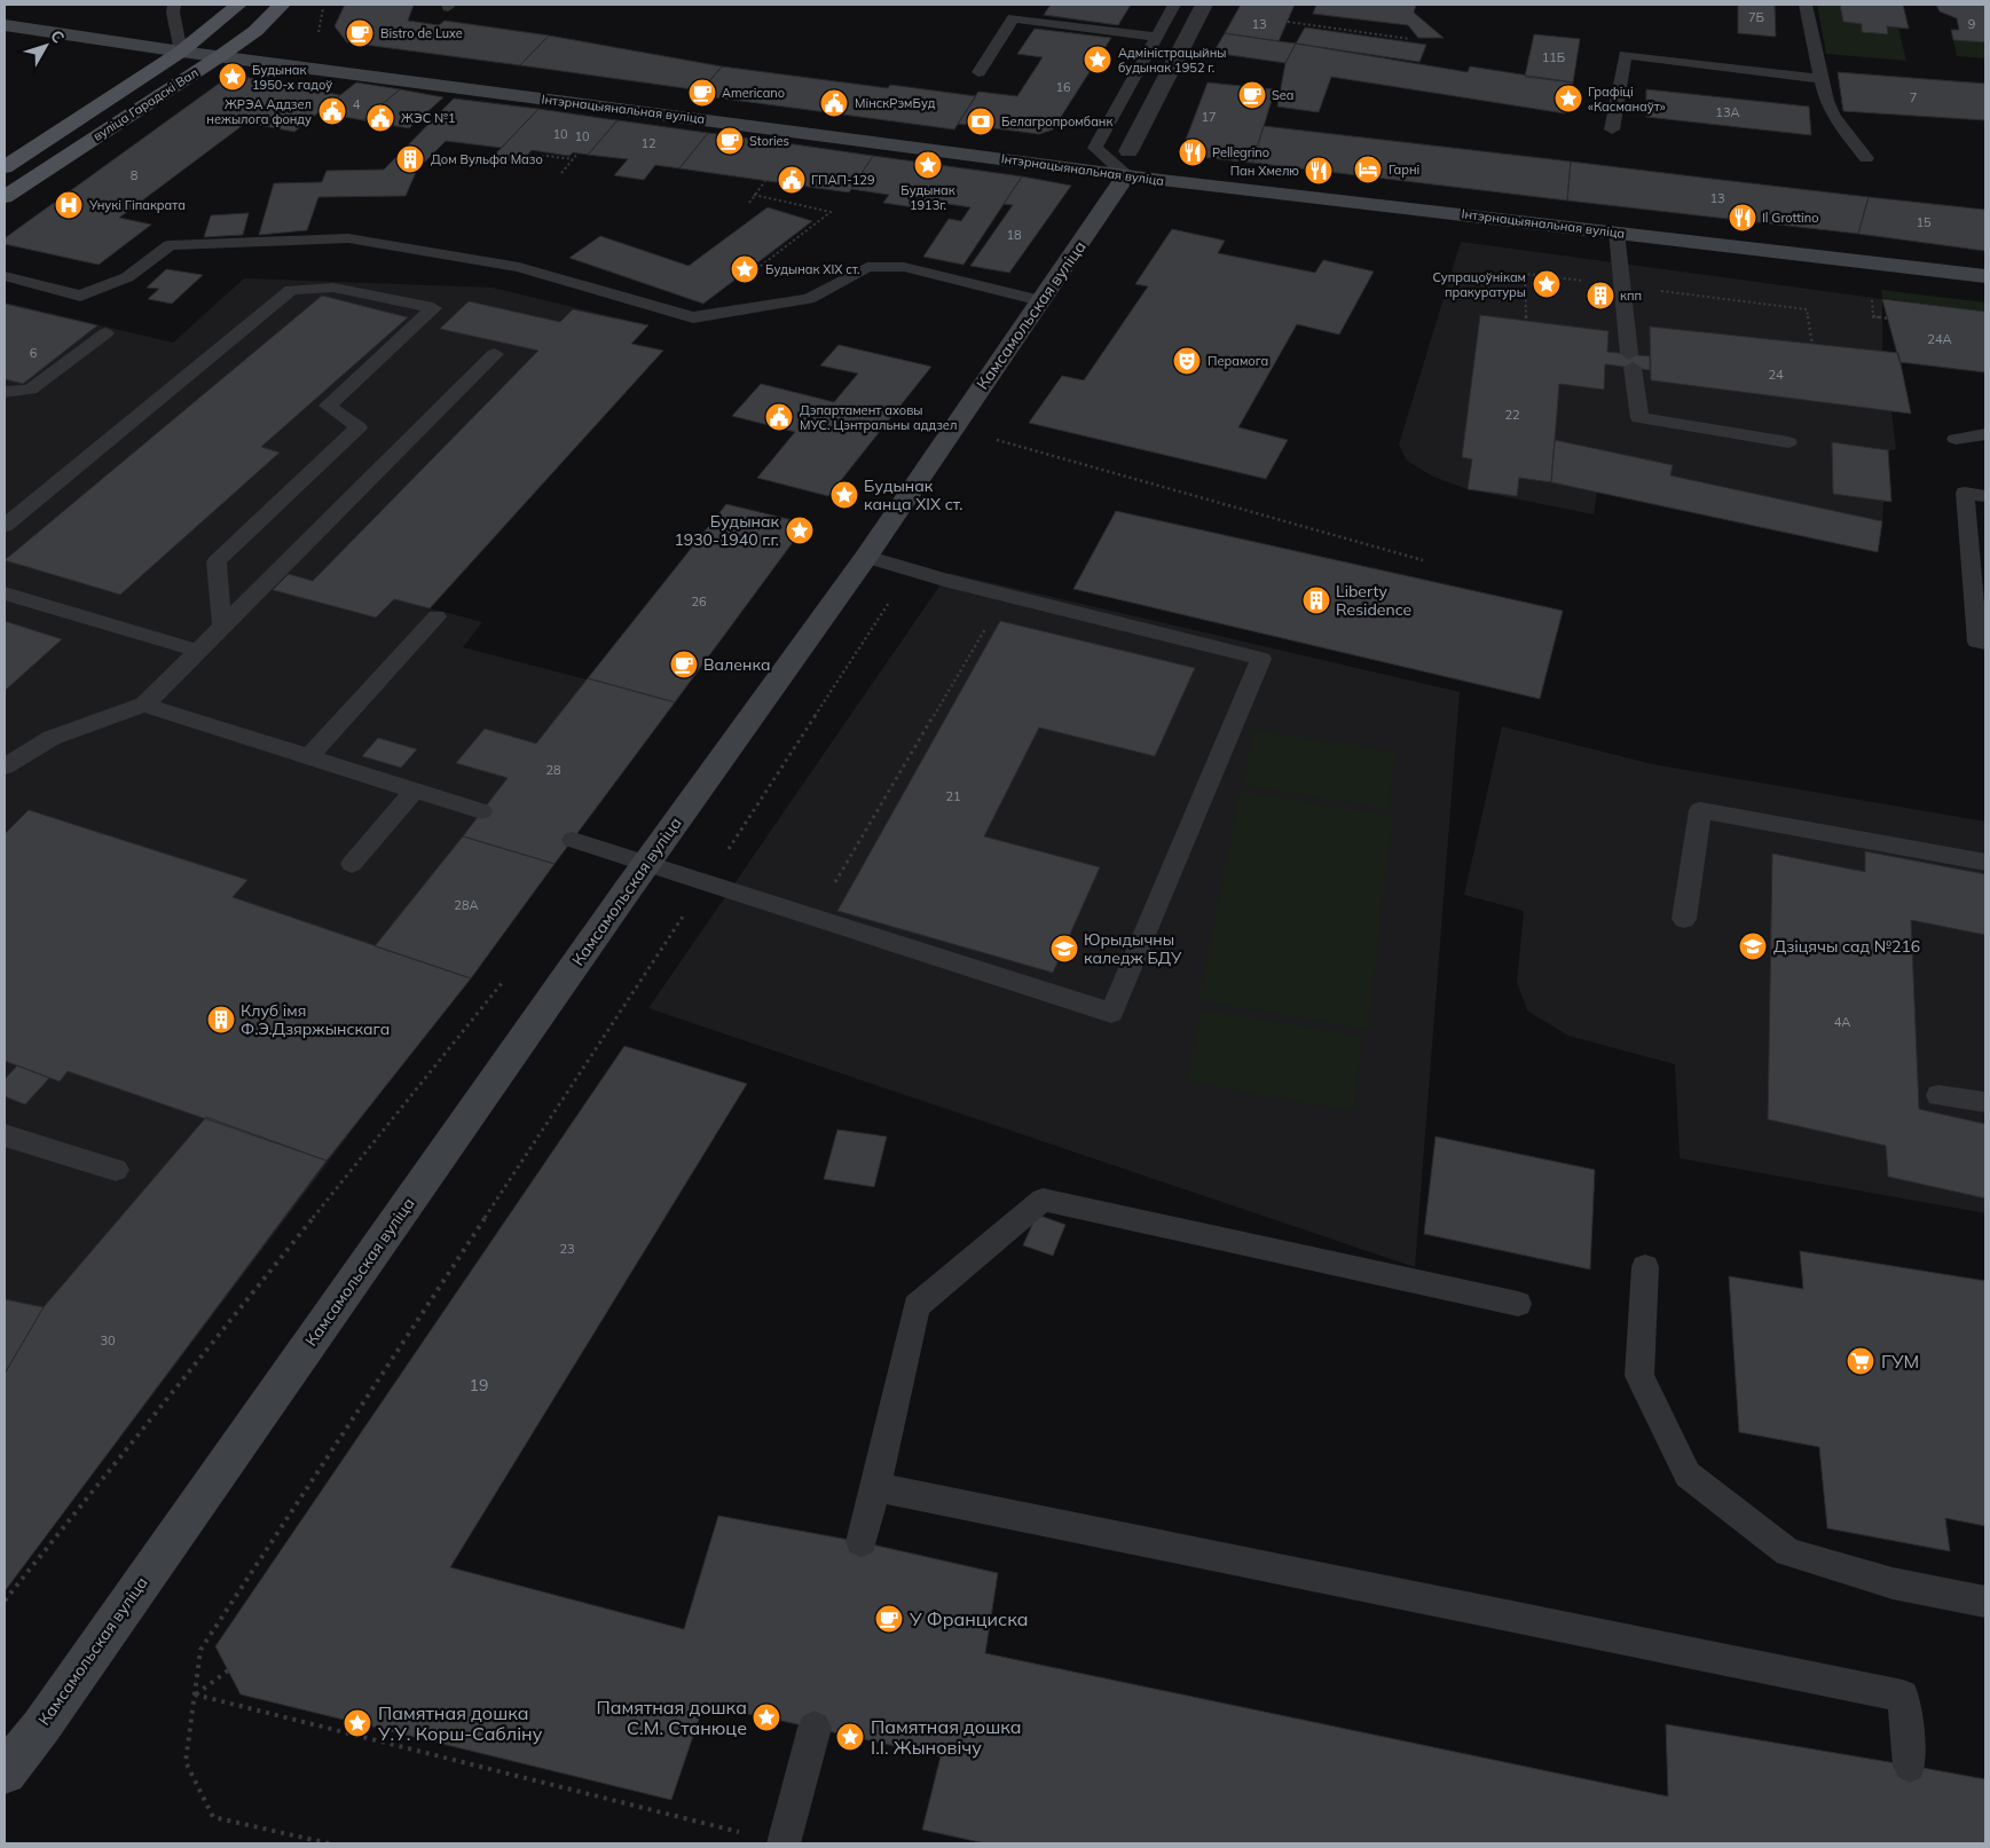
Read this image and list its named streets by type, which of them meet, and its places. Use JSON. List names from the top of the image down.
{
  "streets": {
    "main road": ["вуліца Гарадскі Вал", "Інтэрнацыянальная вуліца", "Камсамольская вуліца"]
  },
  "crossings": [
    ["вуліца Гарадскі Вал", "Інтэрнацыянальная вуліца"],
    ["Інтэрнацыянальная вуліца", "Камсамольская вуліца"]
  ],
  "places": {
    "cafe": [
      "Bistro de Luxe",
      "Americano",
      "Sea",
      "Stories",
      "Валенка",
      "У Франциска"
    ],
    "place": [
      "Адміністрацыйны будынак 1952 г.",
      "Будынак 1950-х гадоў",
      "Графіці «Касманаўт»",
      "Будынак 1913г.",
      "Будынак XIX ст.",
      "Супрацоўнікам пракуратуры",
      "Будынак канца ХІХ ст.",
      "Будынак 1930-1940 г.г.",
      "Памятная дошка С.М. Станюце",
      "Памятная дошка У.У. Корш-Сабліну",
      "Памятная дошка І.І. Жыновічу"
    ],
    "public building": [
      "МінскРэмБуд",
      "ЖРЭА Аддзел нежылога фонду",
      "ЖЭС №1",
      "ГПАП-129",
      "Дэпартамент аховы МУС. Цэнтральны аддзел"
    ],
    "bank": ["Белагропромбанк"],
    "restaurant": ["Pellegrino", "Пан Хмелю", "Il Grottino"],
    "building": [
      "Дом Вульфа Мазо",
      "кпп",
      "Liberty Residence",
      "Клуб імя Ф.Э.Дзяржынскага"
    ],
    "hotel": ["Гарні"],
    "hospital": ["Унукі Гіпакрата"],
    "theatre": ["Перамога"],
    "school or university": ["Дзіцячы сад №216", "Юрыдычны каледж БДУ"],
    "supermarket": ["ГУМ"]
  },
  "house_numbers": [
    "7Б",
    "13",
    "9",
    "11Б",
    "16",
    "7",
    "4",
    "13А",
    "17",
    "10",
    "10",
    "12",
    "8",
    "13",
    "15",
    "18",
    "24А",
    "6",
    "24",
    "22",
    "26",
    "28",
    "21",
    "28А",
    "4А",
    "23",
    "30",
    "19"
  ],
  "north": "top right"
}
